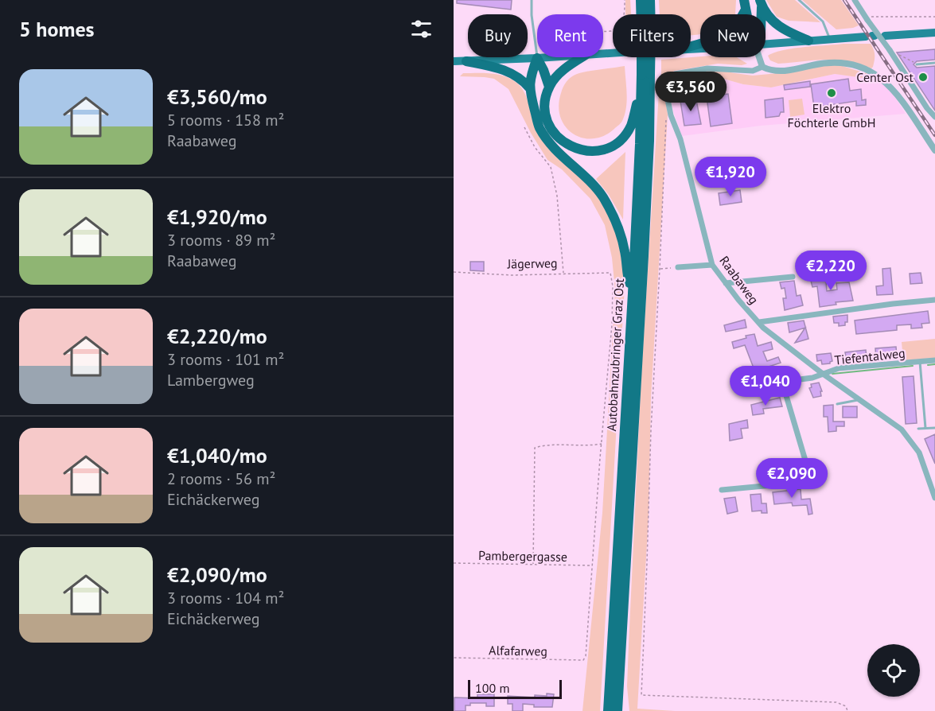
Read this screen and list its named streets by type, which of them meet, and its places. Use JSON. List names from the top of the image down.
{
  "streets": {
    "highway": ["Autobahnzubringer Graz Ost"],
    "street": ["Raabaweg", "Tiefentalweg"],
    "path": ["Jägerweg", "Pambergergasse", "Alfafarweg"]
  },
  "crossings": [
    ["Raabaweg", "Tiefentalweg"],
    ["Pambergergasse", "Alfafarweg"]
  ],
  "places": ["Center Ost", "Elektro Föchterle GmbH"],
  "scale_bar": "100 m",
  "page": {
    "heading": "5 homes",
    "chip": [
      "Buy",
      "Rent",
      "Filters",
      "New"
    ],
    "list": [
      {
        "name": "€3,560/mo",
        "note": "5 rooms · 158 m² · Raabaweg"
      },
      {
        "name": "€1,920/mo",
        "note": "3 rooms · 89 m² · Raabaweg"
      },
      {
        "name": "€2,220/mo",
        "note": "3 rooms · 101 m² · Lambergweg"
      },
      {
        "name": "€1,040/mo",
        "note": "2 rooms · 56 m² · Eichäckerweg"
      },
      {
        "name": "€2,090/mo",
        "note": "3 rooms · 104 m² · Eichäckerweg"
      }
    ],
    "price": [
      "€3,560",
      "€1,920",
      "€2,220",
      "€1,040",
      "€2,090"
    ],
    "scale": "100 m"
  }
}
